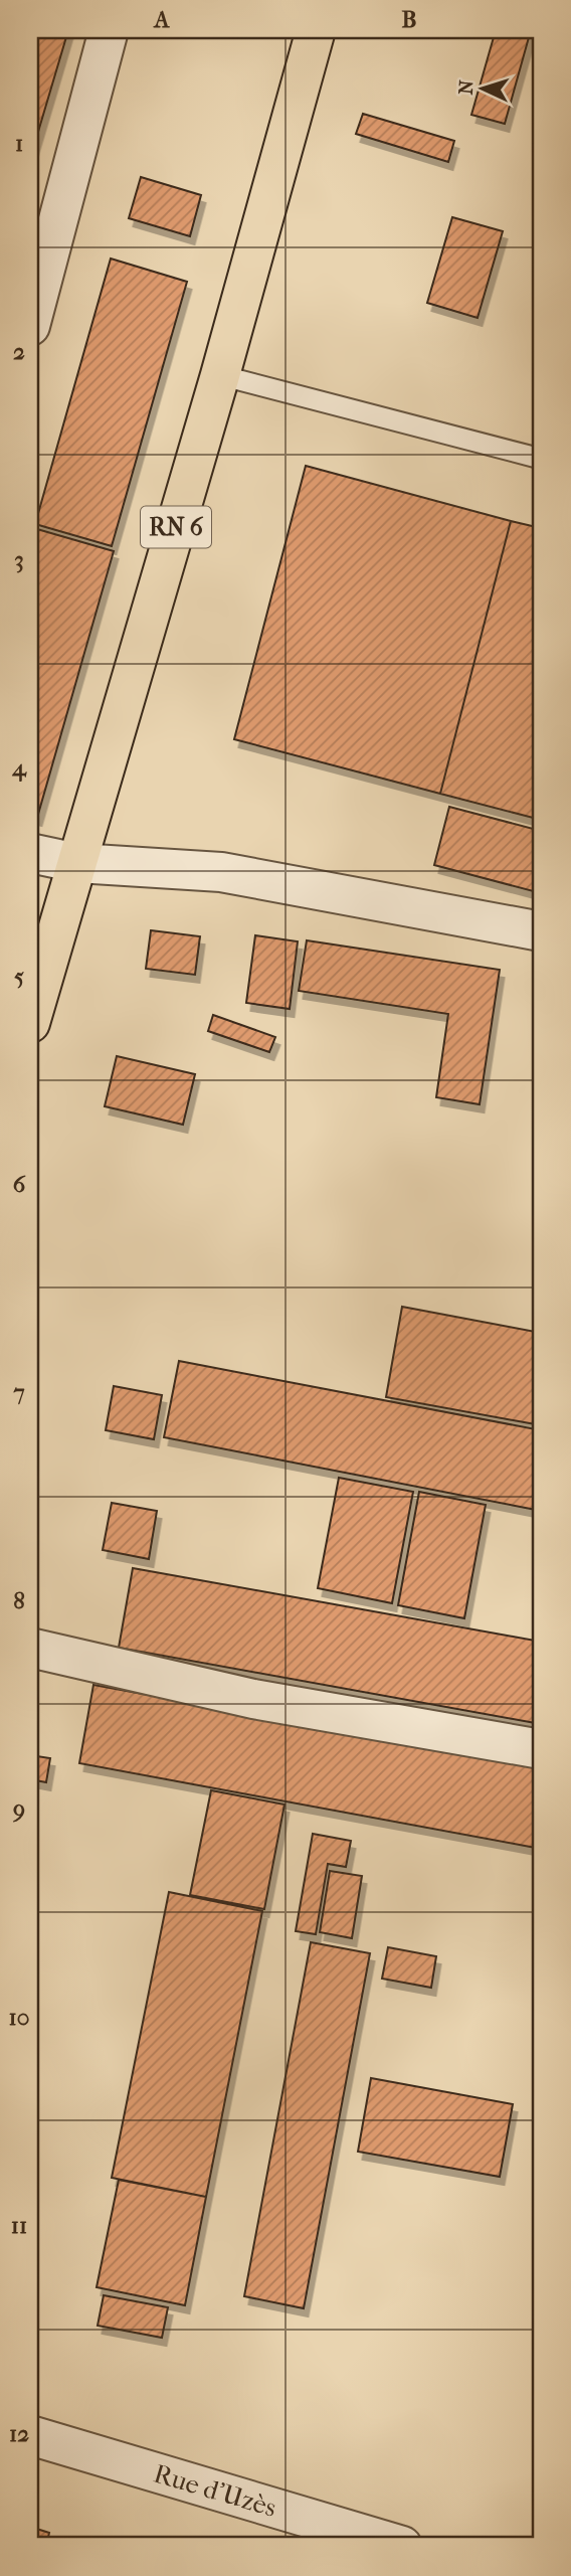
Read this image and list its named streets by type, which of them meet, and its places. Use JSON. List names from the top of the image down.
{
  "streets": {
    "main road": ["RN 6"],
    "street": ["Rue d'Uzès"]
  },
  "north": "left",
  "grid": {
    "columns": ["A", "B"],
    "rows": [
      "1",
      "2",
      "3",
      "4",
      "5",
      "6",
      "7",
      "8",
      "9",
      "10",
      "11",
      "12"
    ]
  }
}
